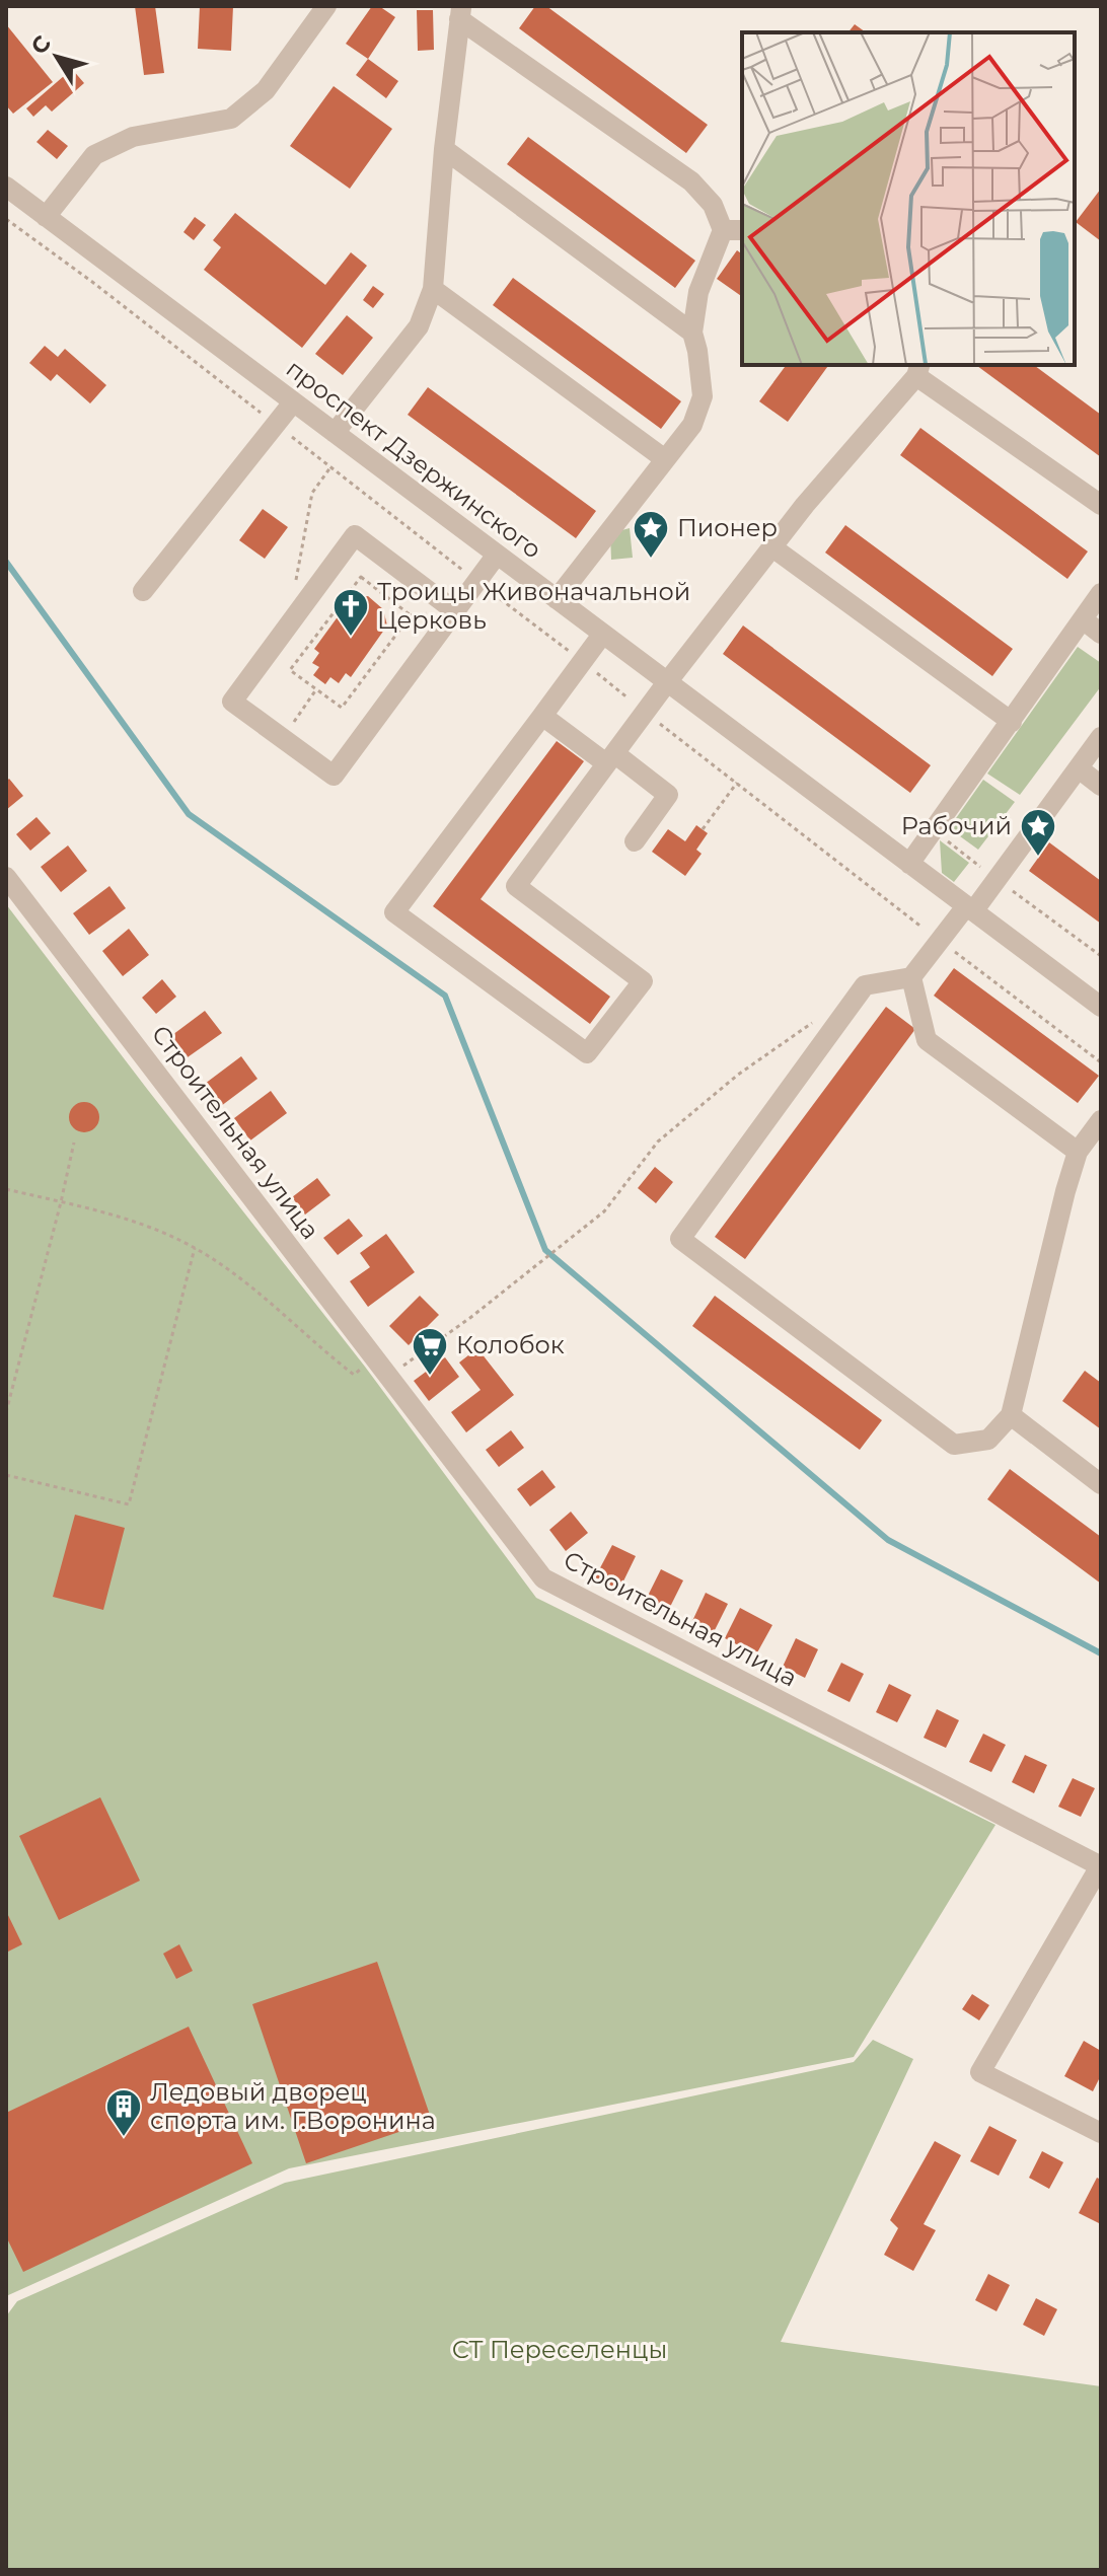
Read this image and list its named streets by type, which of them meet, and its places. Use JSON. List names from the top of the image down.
{
  "streets": {
    "street": ["проспект Дзержинского", "Строительная улица"]
  },
  "parks": ["СТ Переселенцы"],
  "places": {
    "place": ["Пионер", "Рабочий"],
    "church": ["Троицы Живоначальной Церковь"],
    "supermarket": ["Колобок"],
    "building": ["Ледовый дворец спорта им. Г.Воронина"]
  },
  "north": "top left"
}
